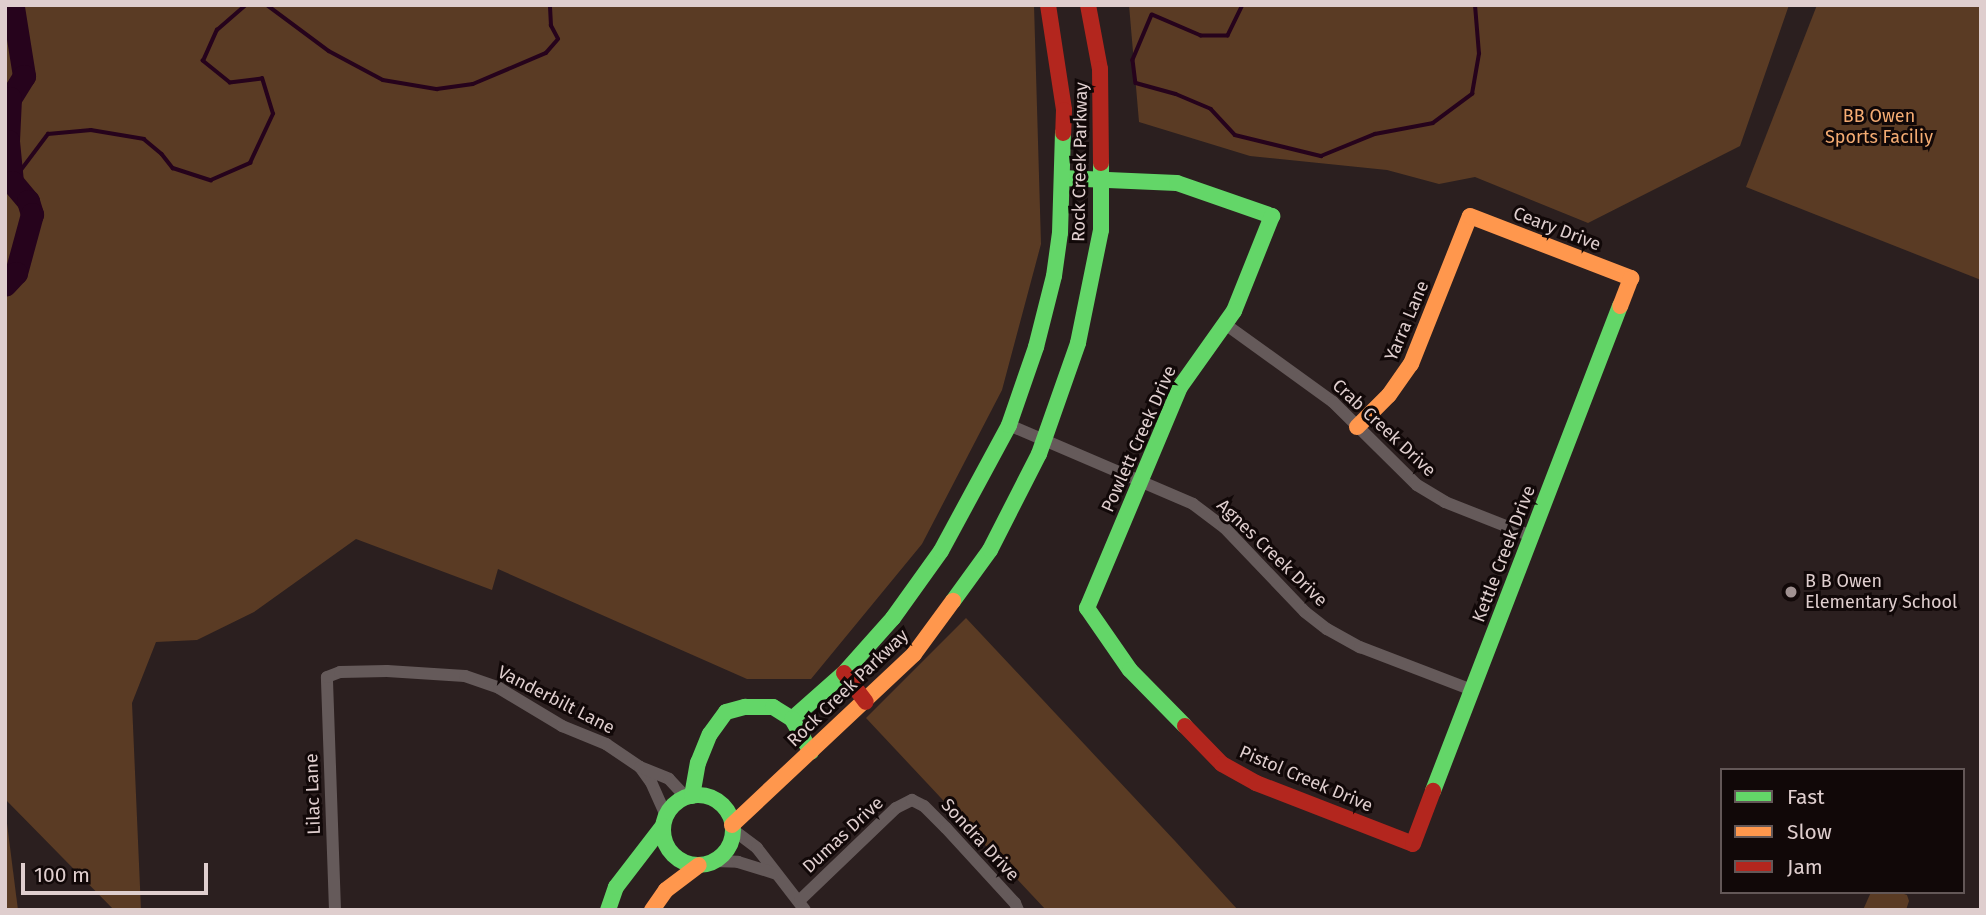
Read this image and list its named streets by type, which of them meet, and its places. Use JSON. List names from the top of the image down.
{
  "streets": {
    "street": [
      "Rock Creek Parkway",
      "Ceary Drive",
      "Yarra Lane",
      "Crab Creek Drive",
      "Powlett Creek Drive",
      "Agnes Creek Drive",
      "Kettle Creek Drive",
      "Vanderbilt Lane",
      "Pistol Creek Drive",
      "Lilac Lane",
      "Dumas Drive",
      "Sondra Drive"
    ]
  },
  "crossings": [
    ["Rock Creek Parkway", "Powlett Creek Drive"],
    ["Rock Creek Parkway", "Agnes Creek Drive"],
    ["Rock Creek Parkway", "Vanderbilt Lane"],
    ["Ceary Drive", "Yarra Lane"],
    ["Ceary Drive", "Kettle Creek Drive"],
    ["Yarra Lane", "Crab Creek Drive"],
    ["Crab Creek Drive", "Powlett Creek Drive"],
    ["Crab Creek Drive", "Kettle Creek Drive"],
    ["Powlett Creek Drive", "Agnes Creek Drive"],
    ["Powlett Creek Drive", "Pistol Creek Drive"],
    ["Agnes Creek Drive", "Kettle Creek Drive"],
    ["Kettle Creek Drive", "Pistol Creek Drive"],
    ["Vanderbilt Lane", "Lilac Lane"],
    ["Dumas Drive", "Sondra Drive"]
  ],
  "parks": ["BB Owen Sports Faciliy"],
  "places": ["B B Owen Elementary School"],
  "legend": ["Fast", "Slow", "Jam"],
  "scale_bar": "100 m"
}
